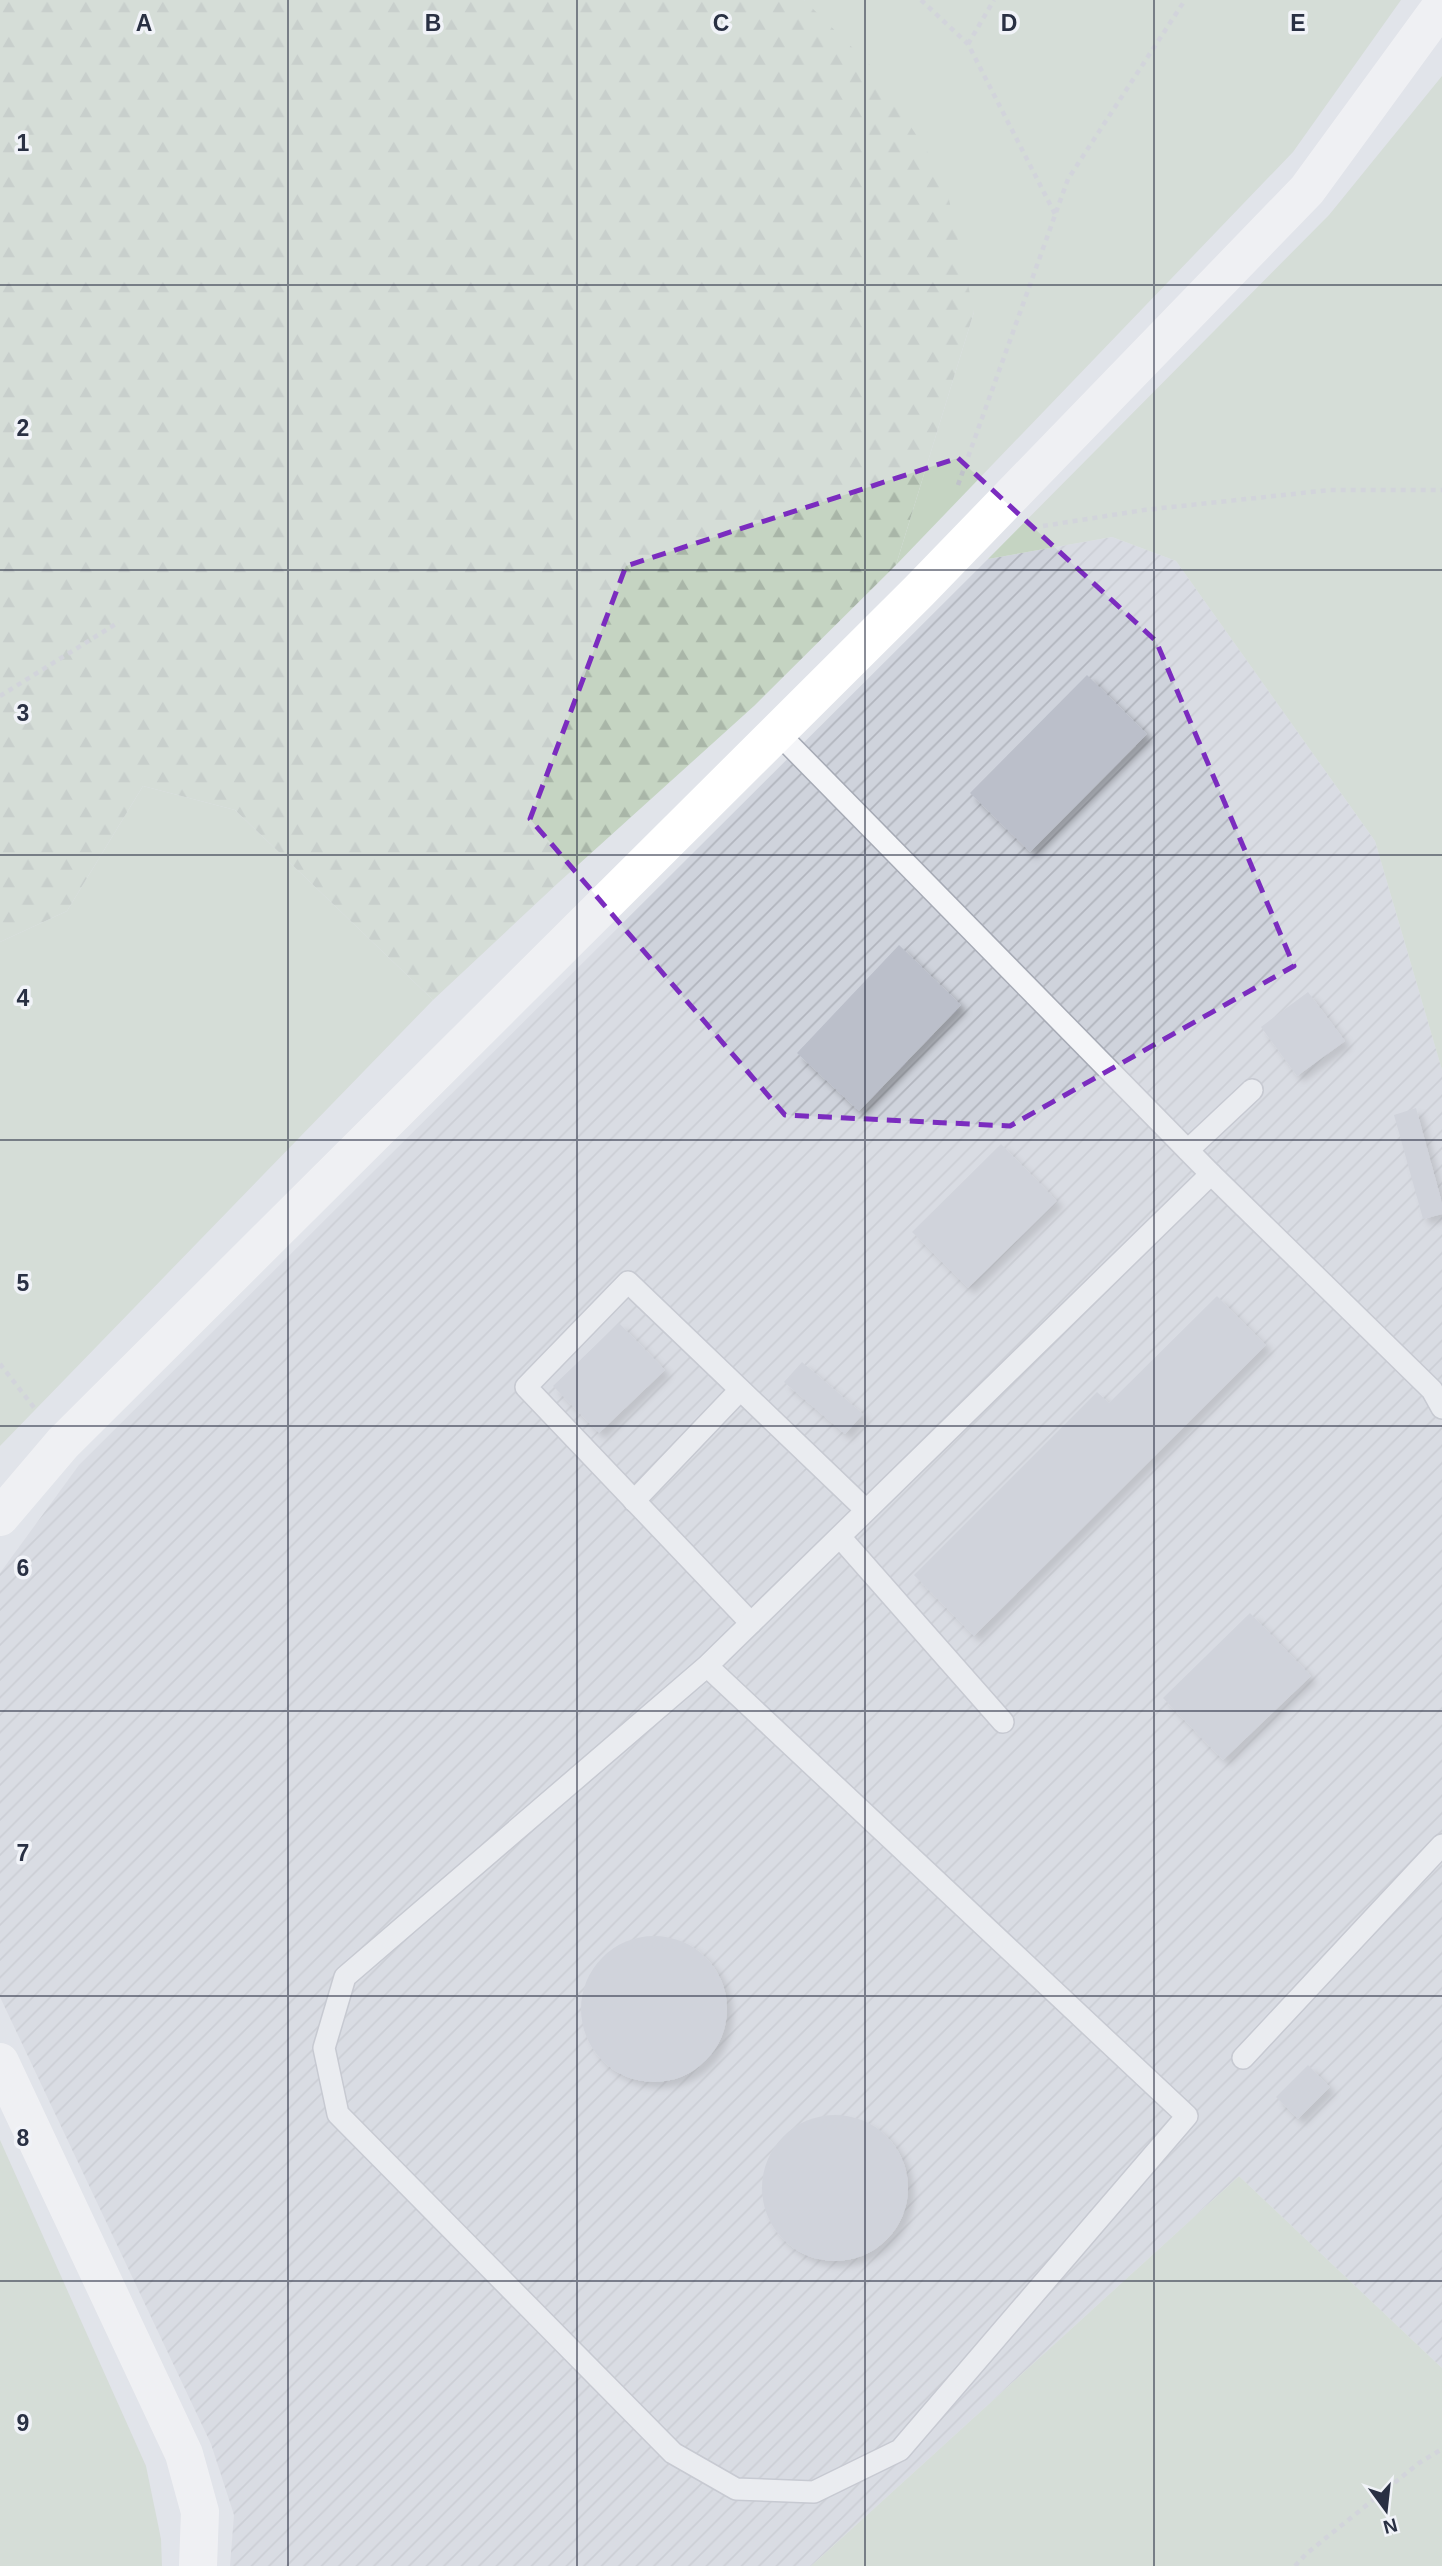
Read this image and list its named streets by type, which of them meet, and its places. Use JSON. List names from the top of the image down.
{
  "north": "bottom",
  "grid": {
    "columns": [
      "A",
      "B",
      "C",
      "D",
      "E"
    ],
    "rows": [
      "1",
      "2",
      "3",
      "4",
      "5",
      "6",
      "7",
      "8",
      "9"
    ]
  }
}
